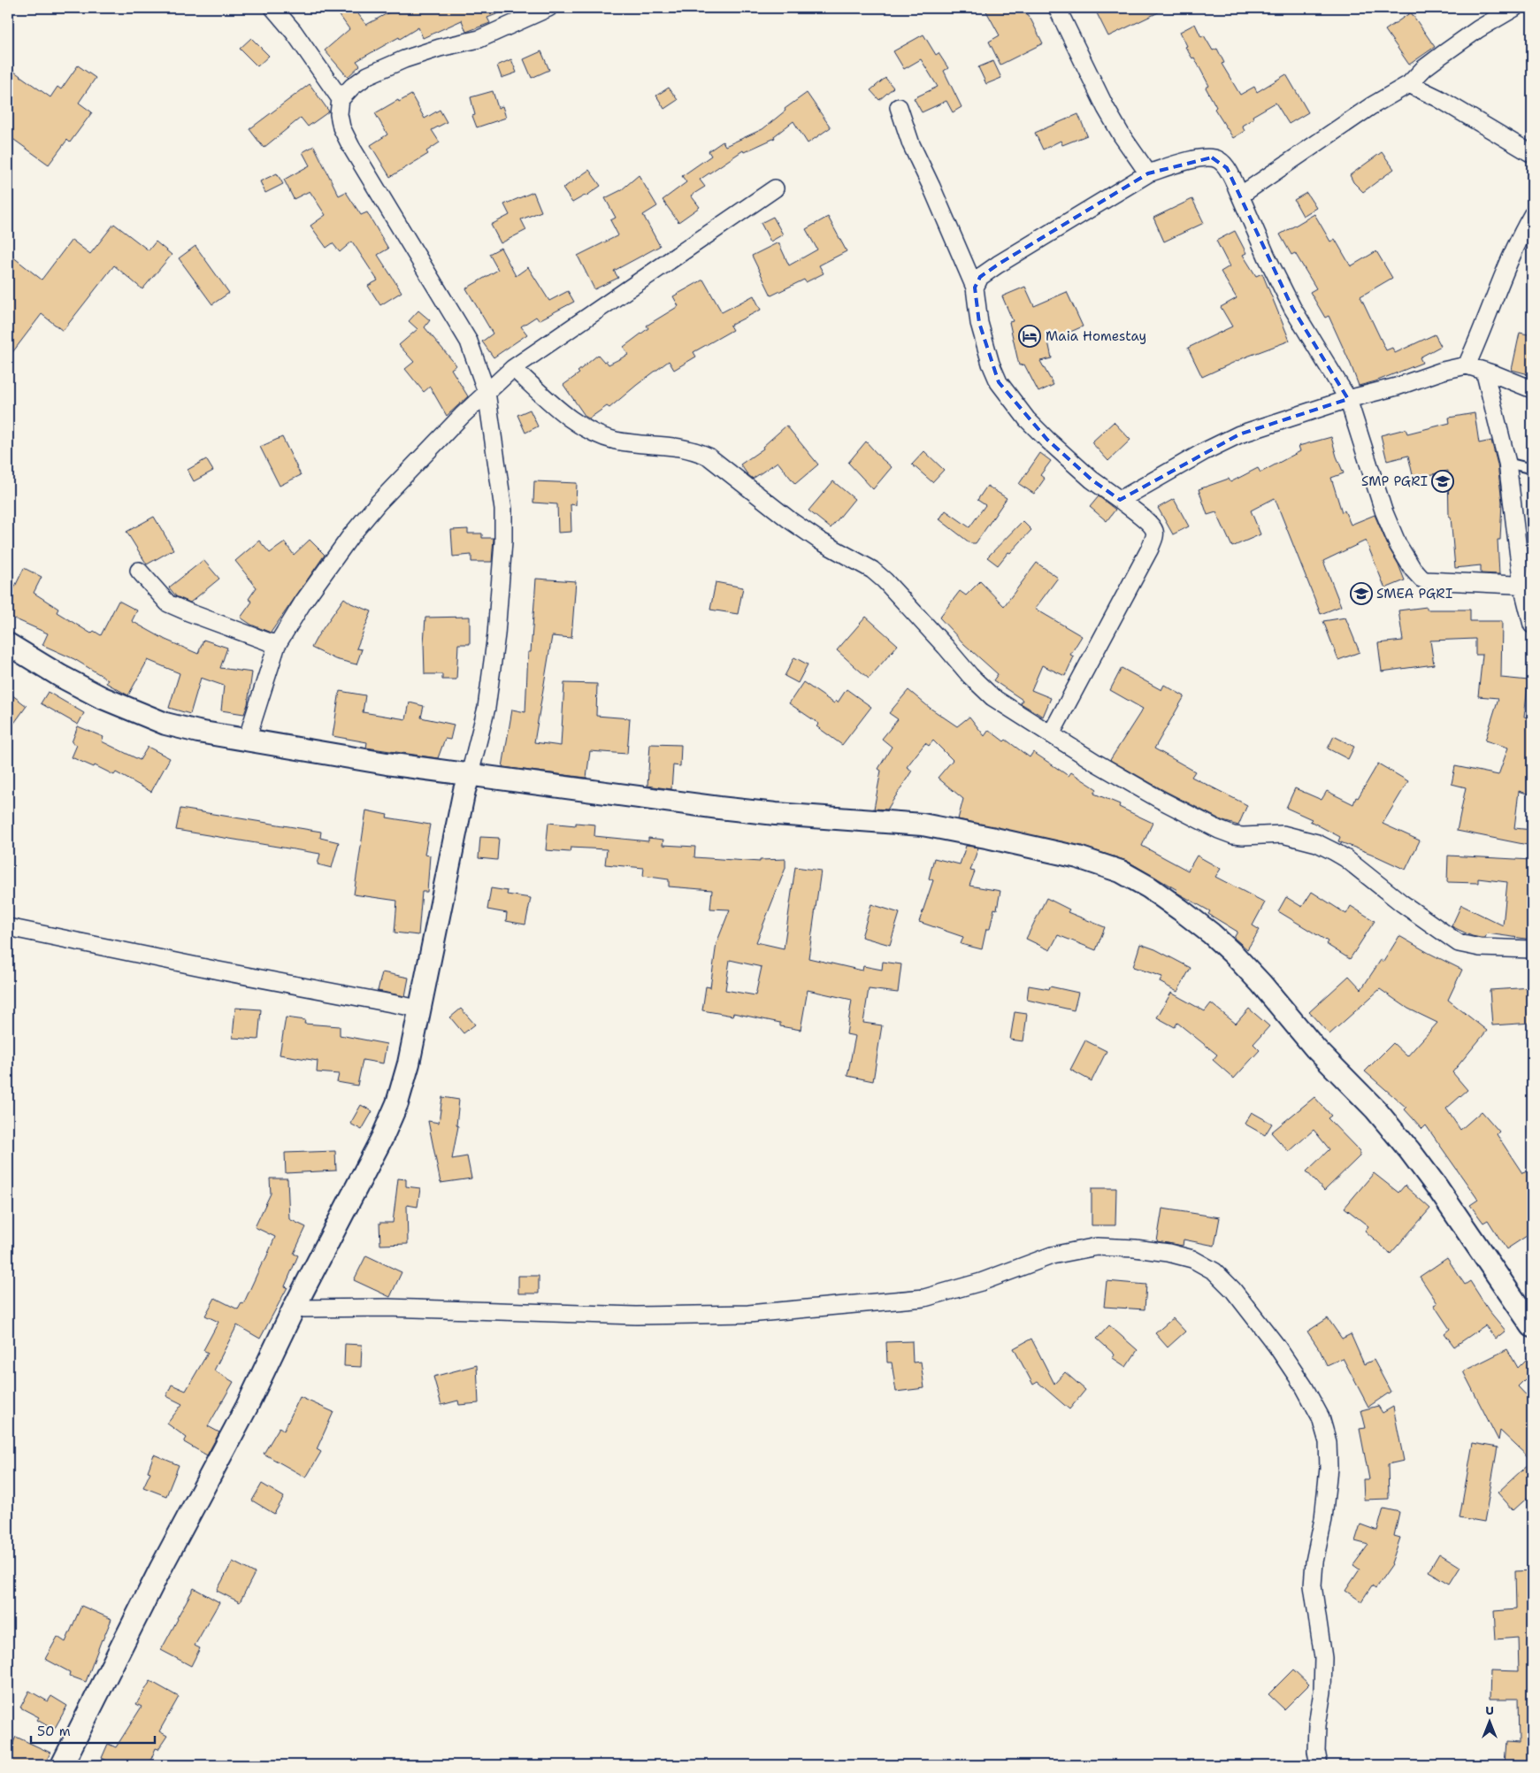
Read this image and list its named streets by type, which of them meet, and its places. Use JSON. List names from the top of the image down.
{
  "places": {
    "hotel": ["Maia Homestay"],
    "school or university": ["SMP PGRI", "SMEA PGRI"]
  },
  "scale_bar": "50 m",
  "north": "top"
}
